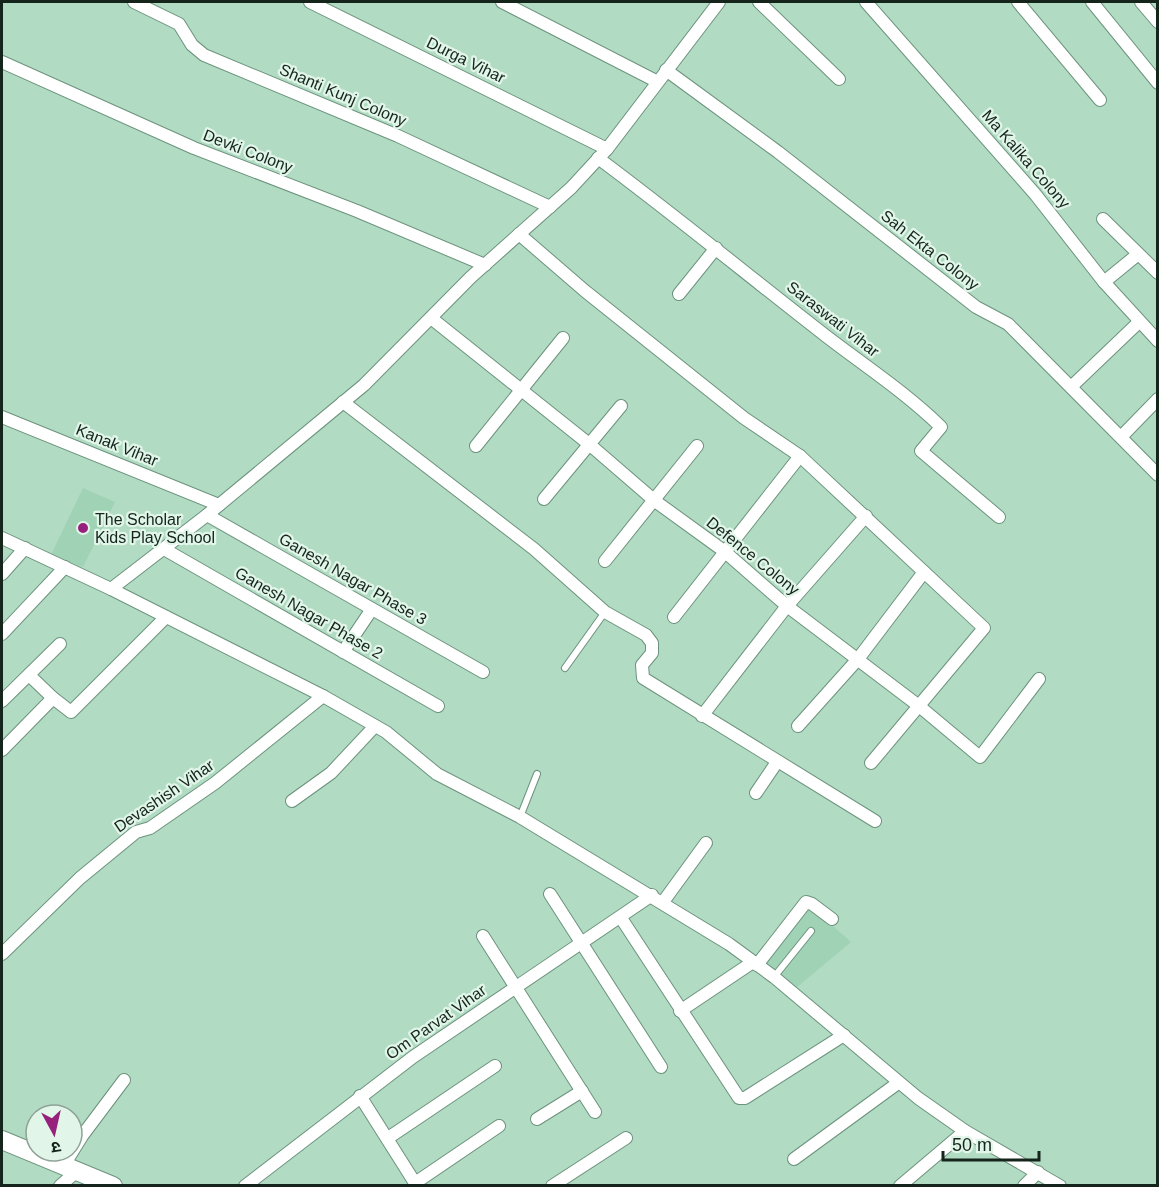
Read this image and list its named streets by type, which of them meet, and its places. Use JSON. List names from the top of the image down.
{
  "streets": {
    "street": [
      "Durga Vihar",
      "Shanti Kunj Colony",
      "Devki Colony",
      "Ma Kalika Colony",
      "Sah Ekta Colony",
      "Saraswati Vihar",
      "Kanak Vihar",
      "Defence Colony",
      "Ganesh Nagar Phase 3",
      "Ganesh Nagar Phase 2",
      "Devashish Vihar",
      "Om Parvat Vihar"
    ]
  },
  "crossings": [
    ["Durga Vihar", "Saraswati Vihar"]
  ],
  "places": ["The Scholar Kids Play School"],
  "scale_bar": "50 m",
  "north": "bottom"
}
